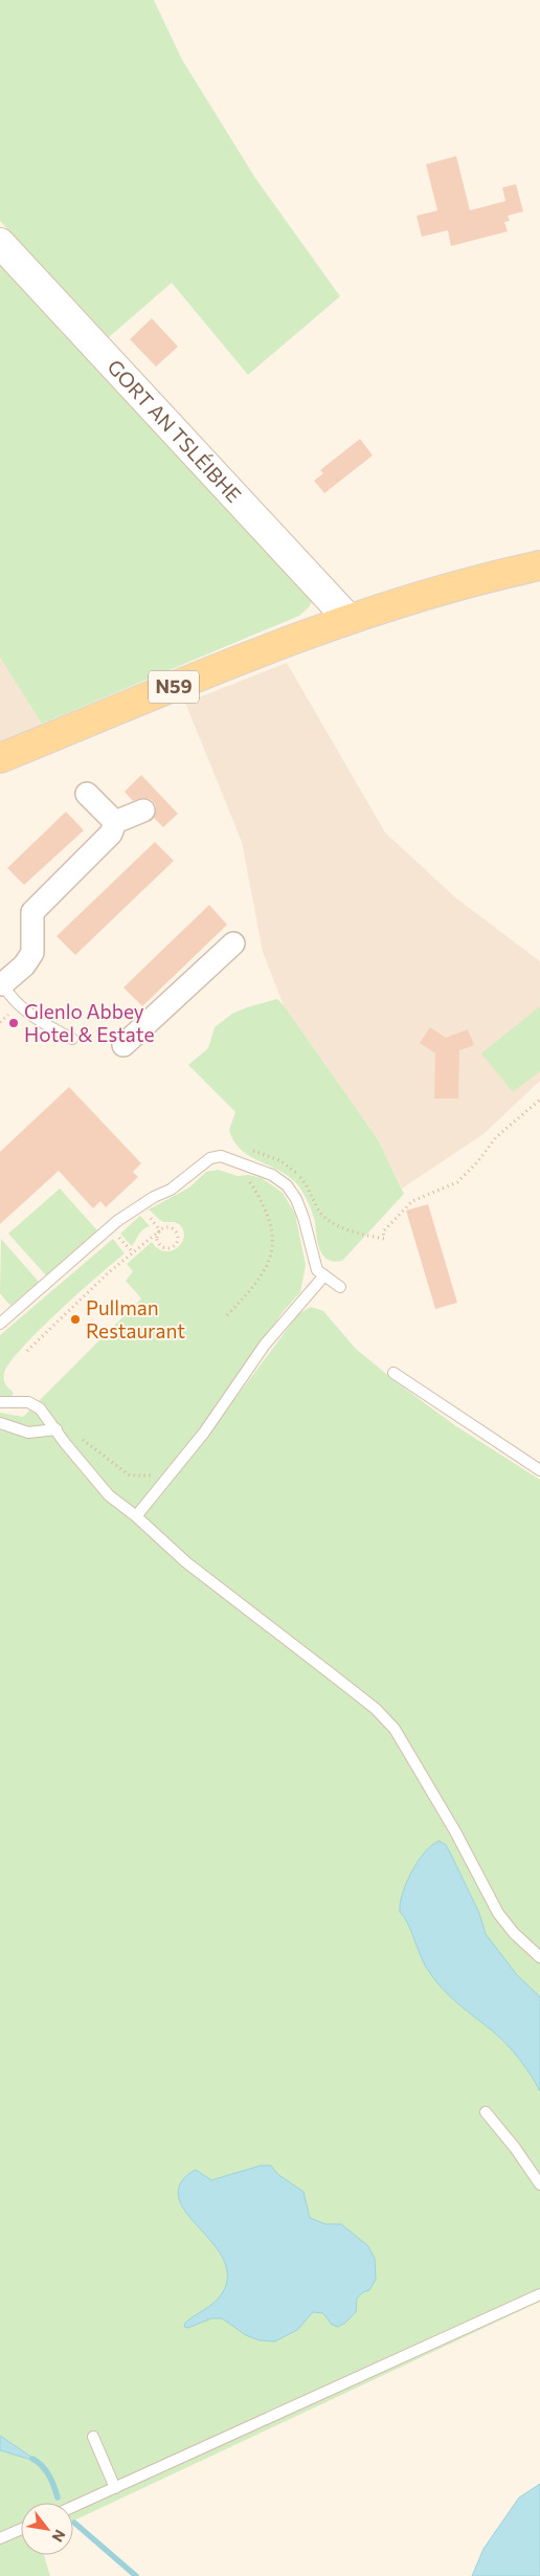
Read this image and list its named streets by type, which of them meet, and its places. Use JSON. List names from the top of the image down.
{
  "streets": {
    "main road": ["N59"],
    "street": ["GORT AN TSLÉIBHE"]
  },
  "crossings": [
    ["GORT AN TSLÉIBHE", "N59"]
  ],
  "places": ["Glenlo Abbey Hotel & Estate", "Pullman Restaurant"],
  "north": "bottom right"
}
